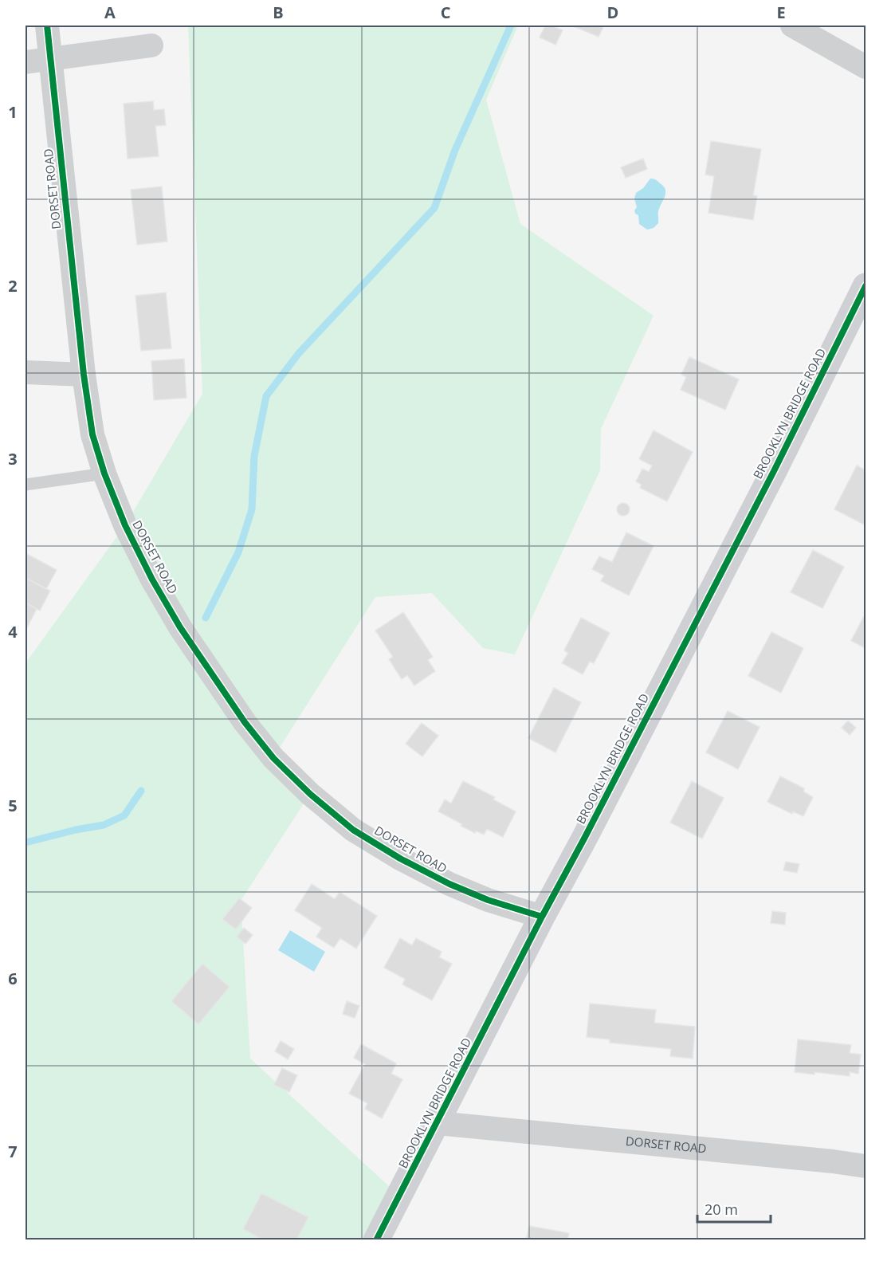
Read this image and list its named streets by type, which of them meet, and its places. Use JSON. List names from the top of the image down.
{
  "streets": {
    "street": ["DORSET ROAD", "BROOKLYN BRIDGE ROAD"]
  },
  "crossings": [
    ["DORSET ROAD", "BROOKLYN BRIDGE ROAD"]
  ],
  "scale_bar": "20 m",
  "grid": {
    "columns": [
      "A",
      "B",
      "C",
      "D",
      "E"
    ],
    "rows": [
      "1",
      "2",
      "3",
      "4",
      "5",
      "6",
      "7"
    ]
  }
}
